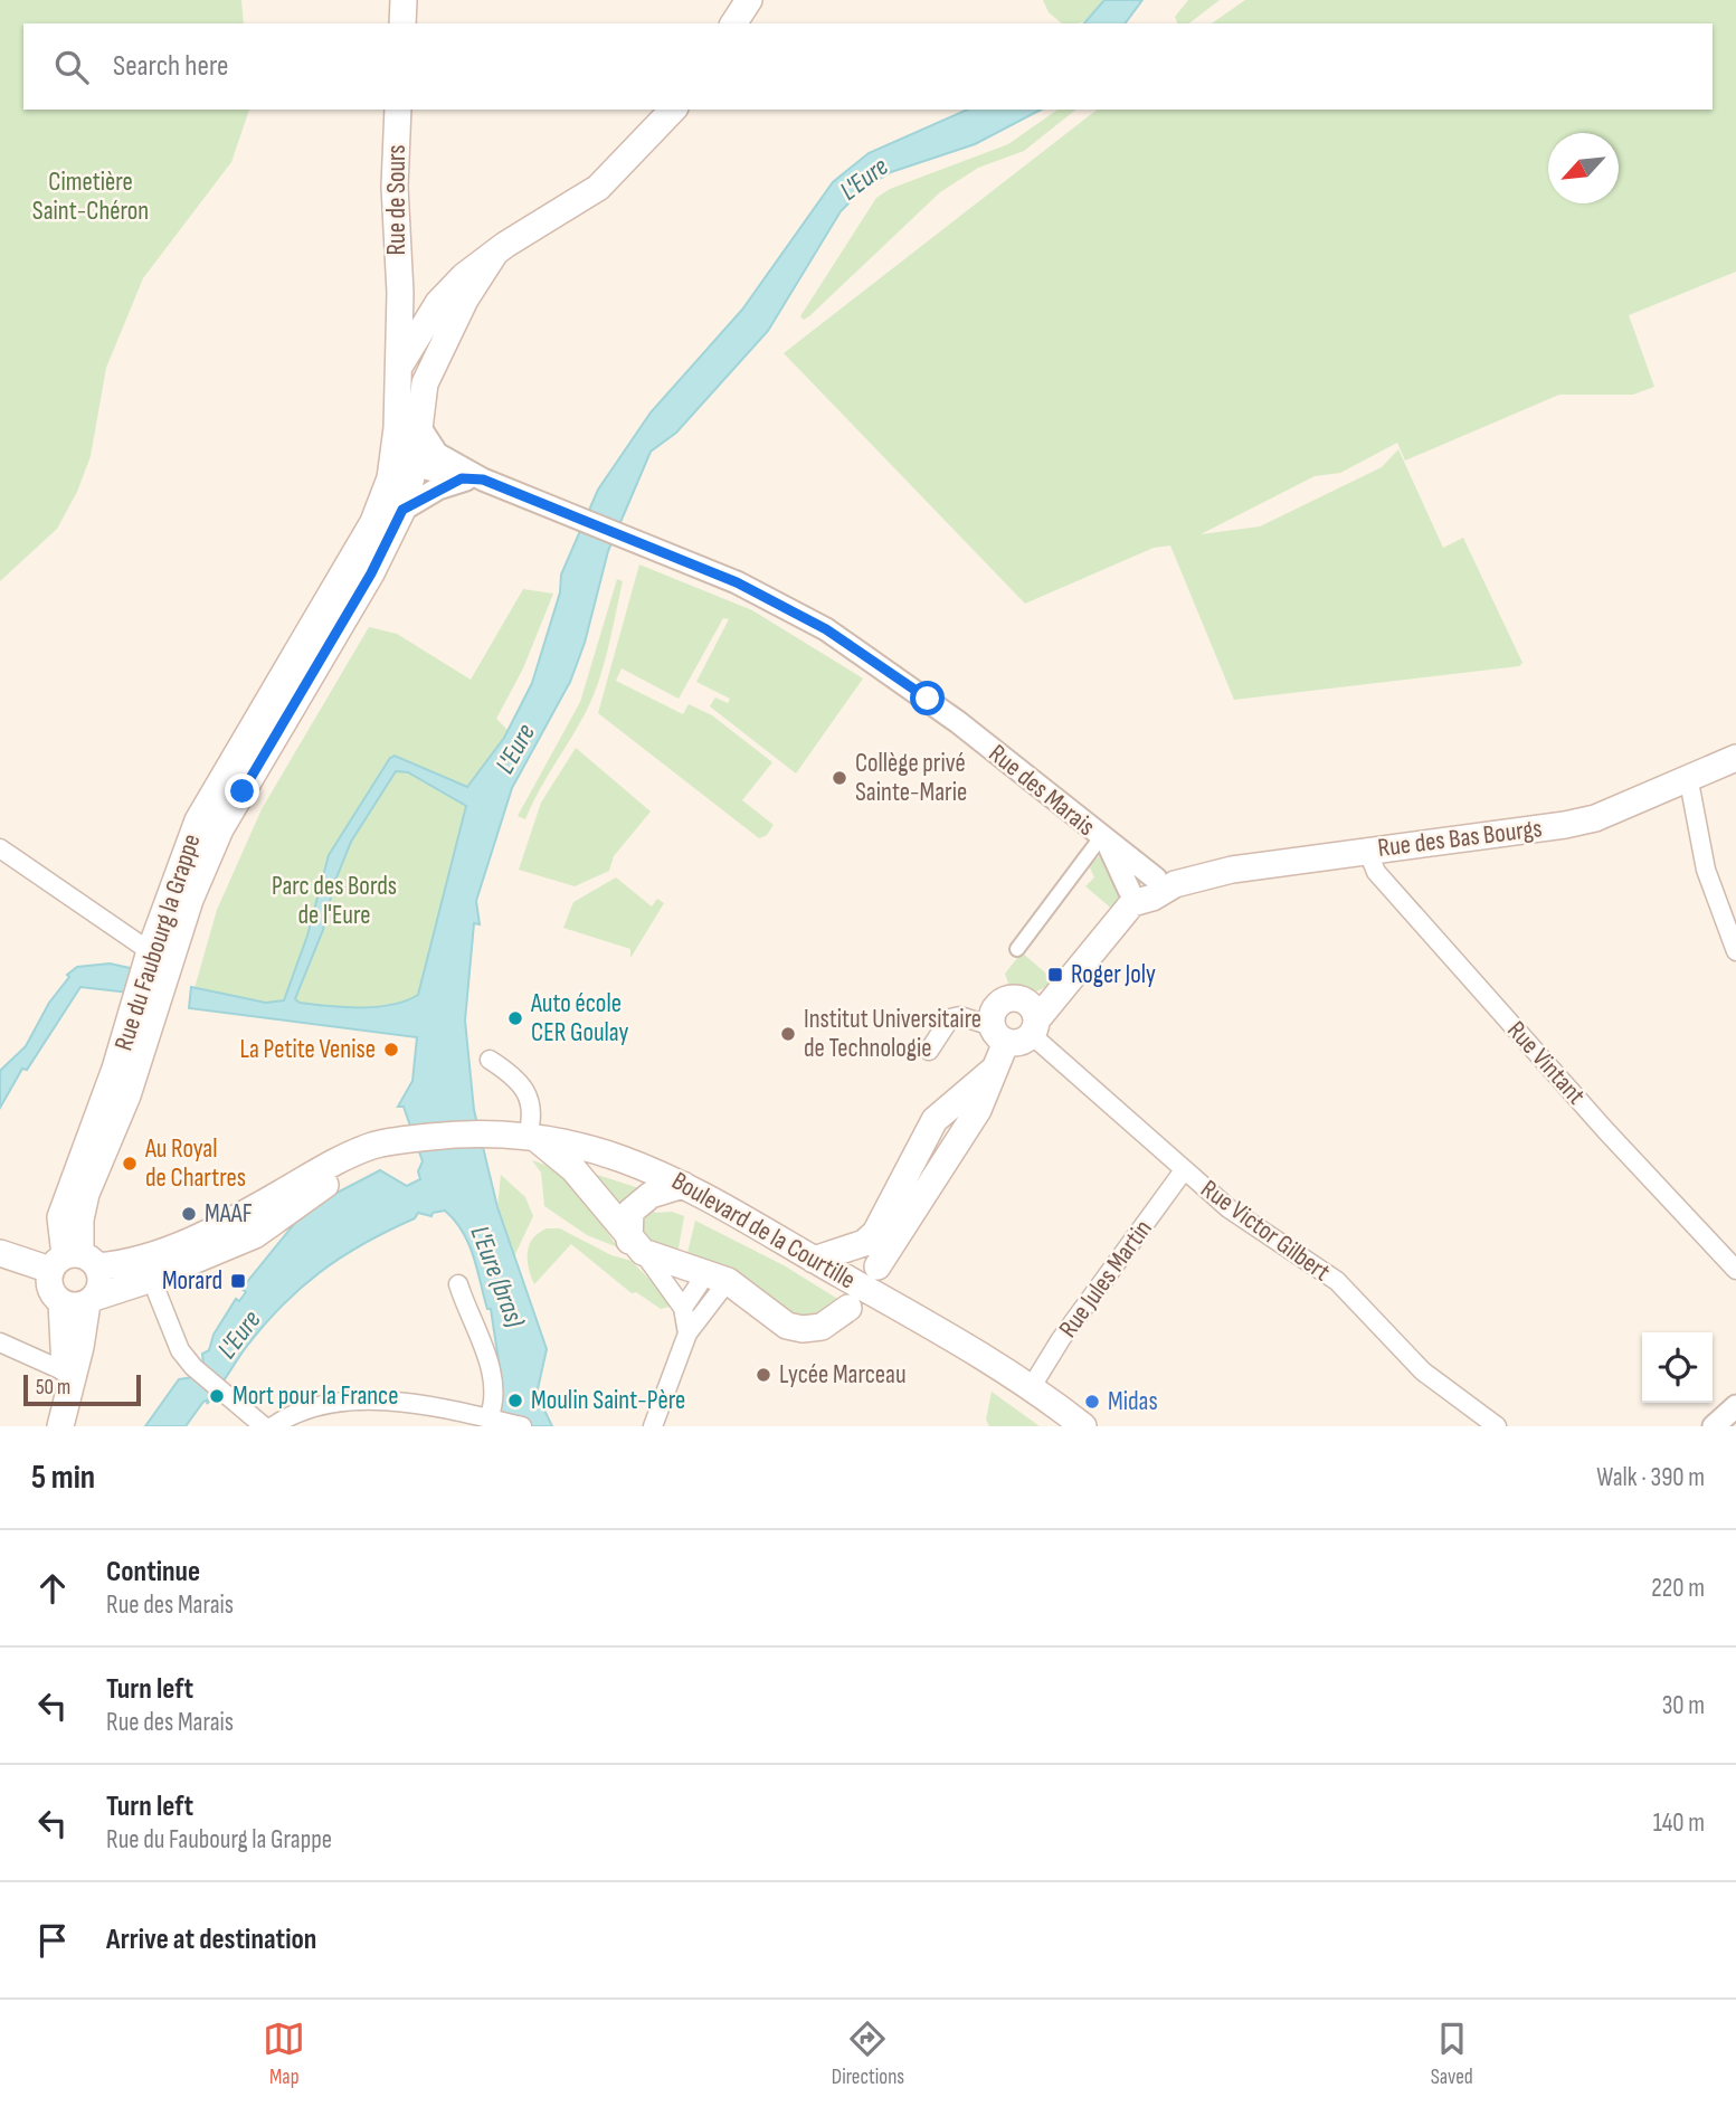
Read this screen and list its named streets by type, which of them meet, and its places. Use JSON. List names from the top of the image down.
{
  "streets": {
    "main road": [
      "Rue de Sours",
      "Rue des Bas Bourgs",
      "Rue du Faubourg la Grappe",
      "Boulevard de la Courtille"
    ],
    "street": [
      "Rue des Marais",
      "Rue Vintant",
      "Rue Victor Gilbert",
      "Rue Jules Martin"
    ]
  },
  "crossings": [
    ["Rue de Sours", "Rue du Faubourg la Grappe"],
    ["Rue des Marais", "Rue des Bas Bourgs"],
    ["Rue des Marais", "Rue du Faubourg la Grappe"],
    ["Rue des Bas Bourgs", "Rue Vintant"],
    ["Rue du Faubourg la Grappe", "Boulevard de la Courtille"],
    ["Boulevard de la Courtille", "Rue Jules Martin"],
    ["Rue Victor Gilbert", "Rue Jules Martin"]
  ],
  "water": ["L'Eure", "L'Eure (bras)"],
  "parks": ["Cimetière Saint-Chéron", "Parc des Bords de l'Eure"],
  "places": {
    "other": [
      "Collège privé Sainte-Marie",
      "Auto école CER Goulay",
      "Institut Universitaire de Technologie",
      "La Petite Venise",
      "Au Royal de Chartres",
      "MAAF",
      "Lycée Marceau",
      "Mort pour la France",
      "Moulin Saint-Père",
      "Midas"
    ],
    "transit": ["Roger Joly", "Morard"]
  },
  "scale_bar": "50 m",
  "north": "bottom left",
  "page": {
    "search": "Search here",
    "scale": "50 m",
    "heading": ["5 min", "Walk · 390 m"],
    "list": [
      ["Continue", "Rue des Marais", "220 m"],
      ["Turn left", "Rue des Marais", "30 m"],
      ["Turn left", "Rue du Faubourg la Grappe", "140 m"],
      "Arrive at destination"
    ],
    "nav": ["Map", "Directions", "Saved"]
  }
}
